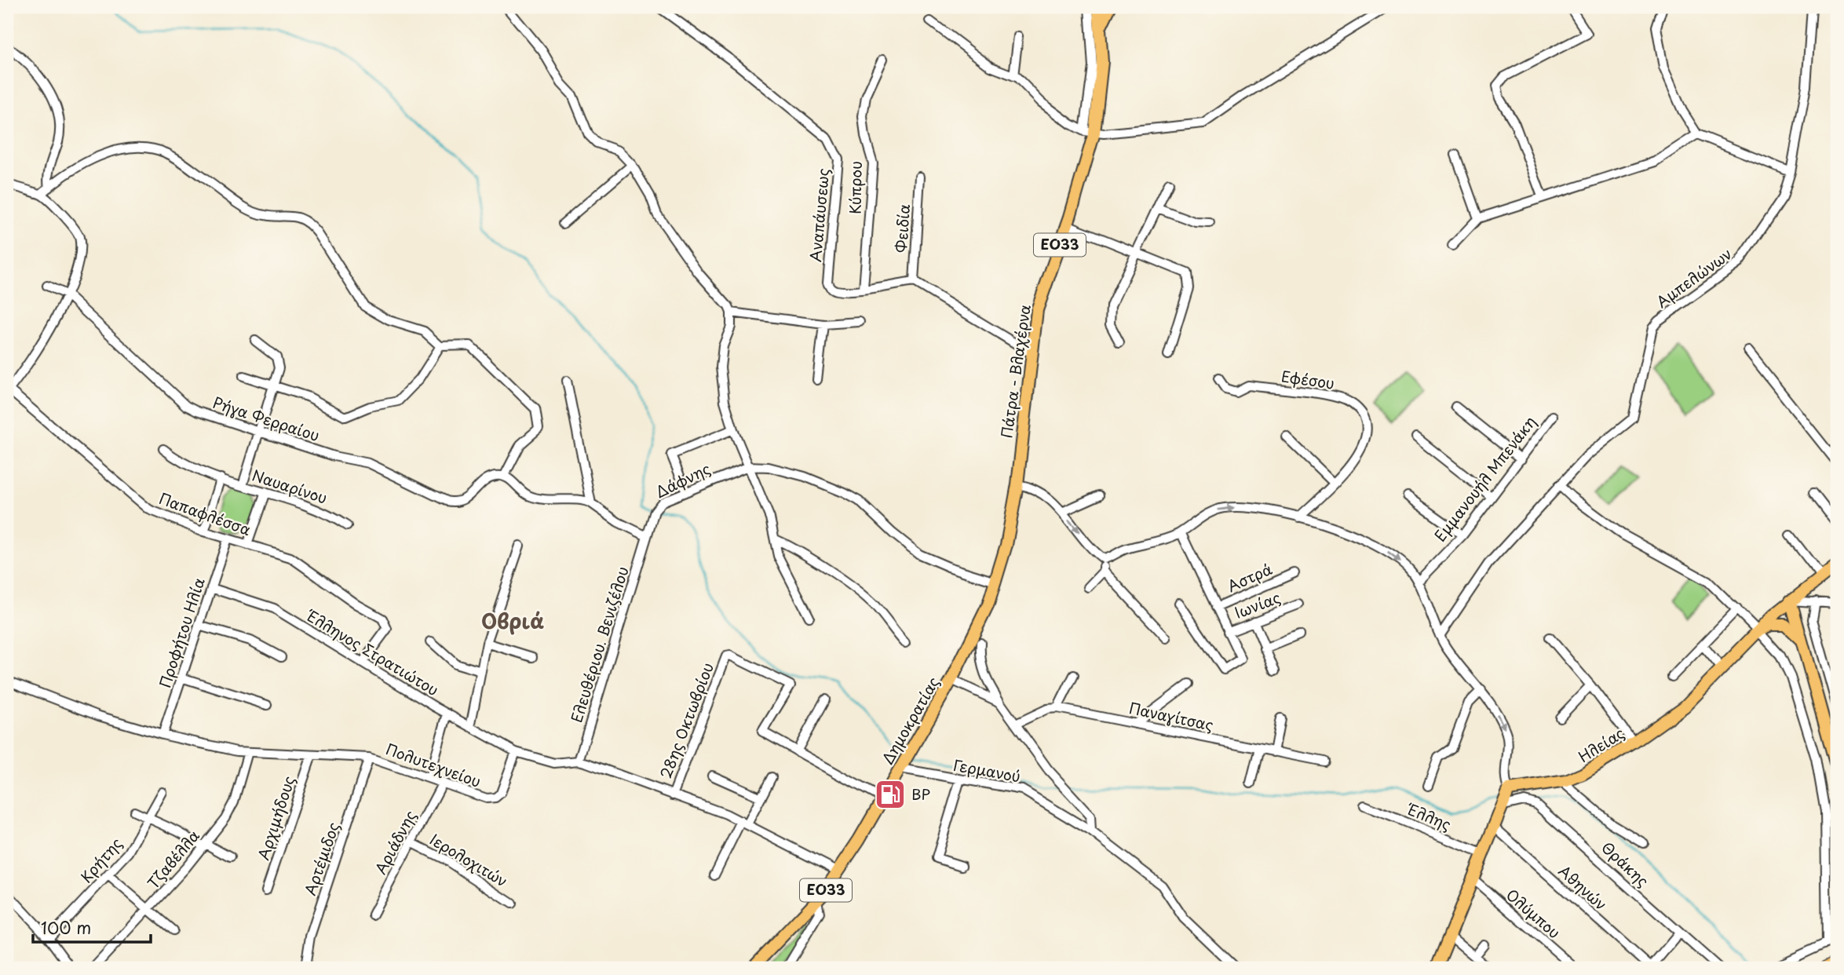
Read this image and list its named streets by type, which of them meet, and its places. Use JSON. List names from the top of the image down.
{
  "streets": {
    "main road": [
      "ΕΟ33",
      "Πάτρα - Βλαχέρνα",
      "Δημοκρατίας",
      "Ηλείας"
    ],
    "street": [
      "Κύπρου",
      "Αναπάυσεως",
      "Φειδία",
      "Αμπελώνων",
      "Εφέσου",
      "Ρήγα Φερραίου",
      "Εμμανουήλ Μπενάκη",
      "Δάφνης",
      "Ναυαρίνου",
      "Παπαφλέσσα",
      "Αστρά",
      "Ιωνίας",
      "Προφήτου Ηλία",
      "Ελευθέριου. Βενιζέλου",
      "Έλληνος Στρατιώτου",
      "Παναγίτσας",
      "28ης Οκτωβρίου",
      "Πολυτεχνείου",
      "Γερμανού",
      "Έλλης",
      "Αρχιμήδους",
      "Αριάδνης",
      "Αρτέμιδος",
      "Τζαβέλλα",
      "Κρήτης",
      "Ιερολοχιτών",
      "Θράκης",
      "Αθηνών",
      "Ολύμπου"
    ]
  },
  "crossings": [
    ["Κύπρου", "Αναπάυσεως"],
    ["Αναπάυσεως", "Φειδία"],
    ["Πάτρα - Βλαχέρνα", "Δημοκρατίας"],
    ["Δάφνης", "Ελευθέριου. Βενιζέλου"],
    ["Παπαφλέσσα", "Προφήτου Ηλία"],
    ["Παπαφλέσσα", "Έλληνος Στρατιώτου"],
    ["Προφήτου Ηλία", "Έλληνος Στρατιώτου"],
    ["Προφήτου Ηλία", "Πολυτεχνείου"],
    ["Έλληνος Στρατιώτου", "Πολυτεχνείου"],
    ["Δημοκρατίας", "Γερμανού"],
    ["Ηλείας", "Θράκης"],
    ["Πολυτεχνείου", "Αρχιμήδους"],
    ["Πολυτεχνείου", "Αριάδνης"],
    ["Πολυτεχνείου", "Αρτέμιδος"],
    ["Πολυτεχνείου", "Τζαβέλλα"],
    ["Αριάδνης", "Ιερολοχιτών"]
  ],
  "districts": ["Οβριά"],
  "places": {
    "fuel station": ["BP"]
  },
  "scale_bar": "100 m"
}
